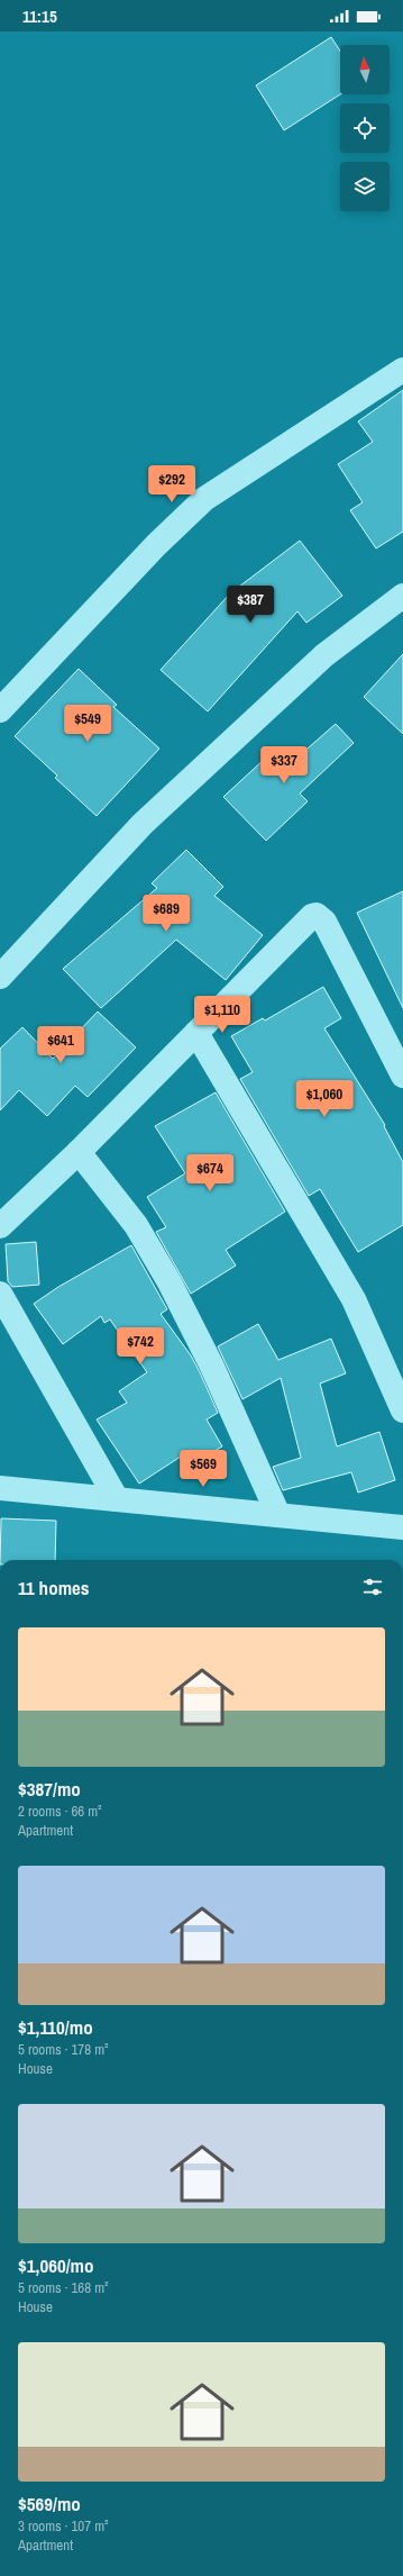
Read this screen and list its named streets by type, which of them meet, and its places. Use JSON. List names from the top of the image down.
{
  "north": "top",
  "page": {
    "status": "11:15",
    "price": [
      "$292",
      "$387",
      "$549",
      "$337",
      "$689",
      "$1,110",
      "$641",
      "$1,060",
      "$674",
      "$742",
      "$569"
    ],
    "heading": "11 homes",
    "list": [
      {
        "name": "$387/mo",
        "note": "2 rooms · 66 m² · Apartment"
      },
      {
        "name": "$1,110/mo",
        "note": "5 rooms · 178 m² · House"
      },
      {
        "name": "$1,060/mo",
        "note": "5 rooms · 168 m² · House"
      },
      {
        "name": "$569/mo",
        "note": "3 rooms · 107 m² · Apartment"
      }
    ]
  }
}
